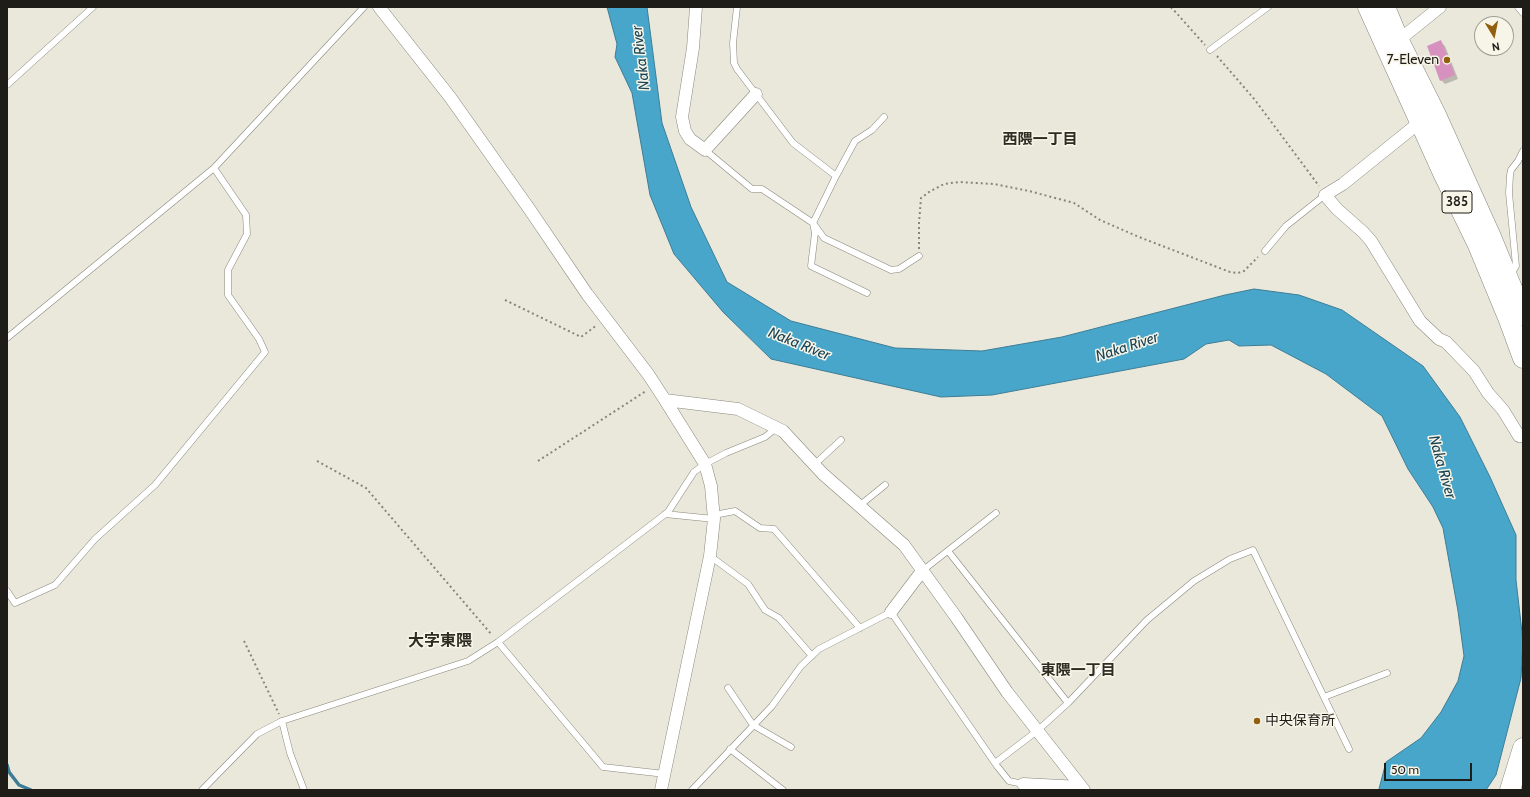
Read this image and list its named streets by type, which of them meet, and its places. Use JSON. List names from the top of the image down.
{
  "streets": {
    "highway": ["385"]
  },
  "districts": ["西隈一丁目", "大字東隈", "東隈一丁目"],
  "water": ["Naka River"],
  "places": ["7-Eleven", "中央保育所"],
  "scale_bar": "50 m",
  "north": "bottom"
}
